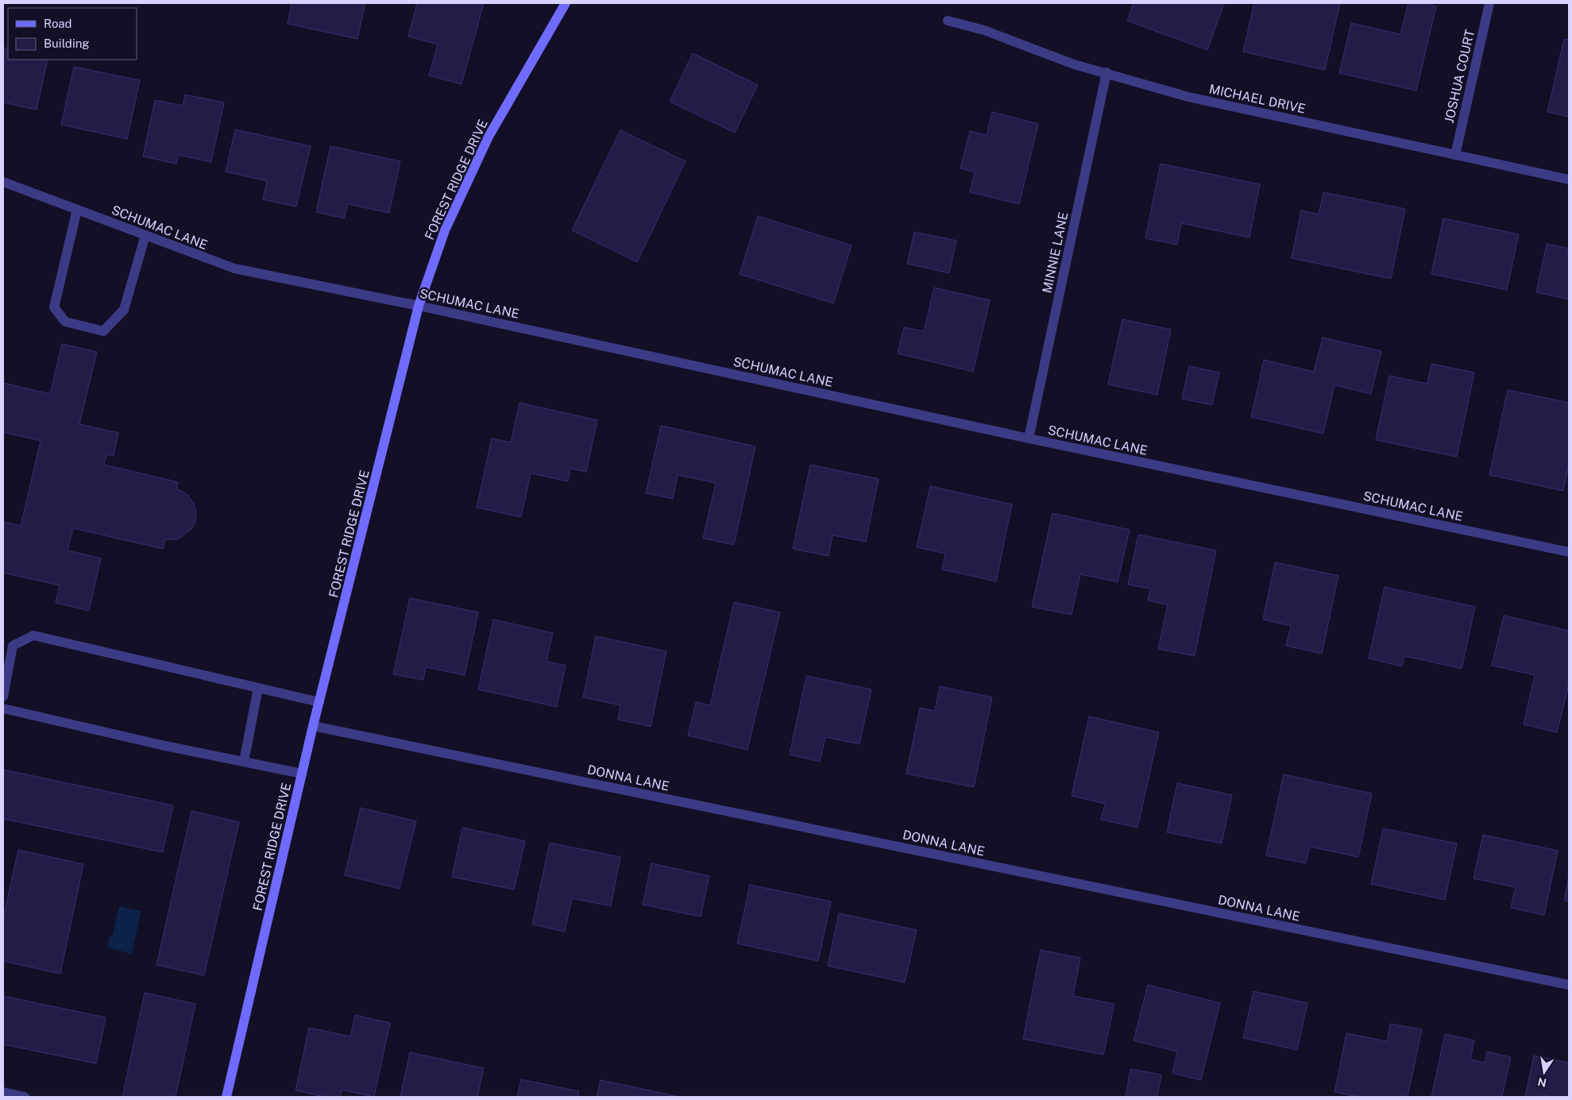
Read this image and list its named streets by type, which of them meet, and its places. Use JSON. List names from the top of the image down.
{
  "streets": {
    "main road": ["FOREST RIDGE DRIVE"],
    "street": [
      "JOSHUA COURT",
      "MICHAEL DRIVE",
      "SCHUMAC LANE",
      "MINNIE LANE",
      "DONNA LANE"
    ]
  },
  "crossings": [
    ["JOSHUA COURT", "MICHAEL DRIVE"],
    ["MICHAEL DRIVE", "MINNIE LANE"],
    ["FOREST RIDGE DRIVE", "SCHUMAC LANE"],
    ["FOREST RIDGE DRIVE", "DONNA LANE"],
    ["SCHUMAC LANE", "MINNIE LANE"]
  ],
  "legend": ["Road", "Building"],
  "north": "bottom"
}
